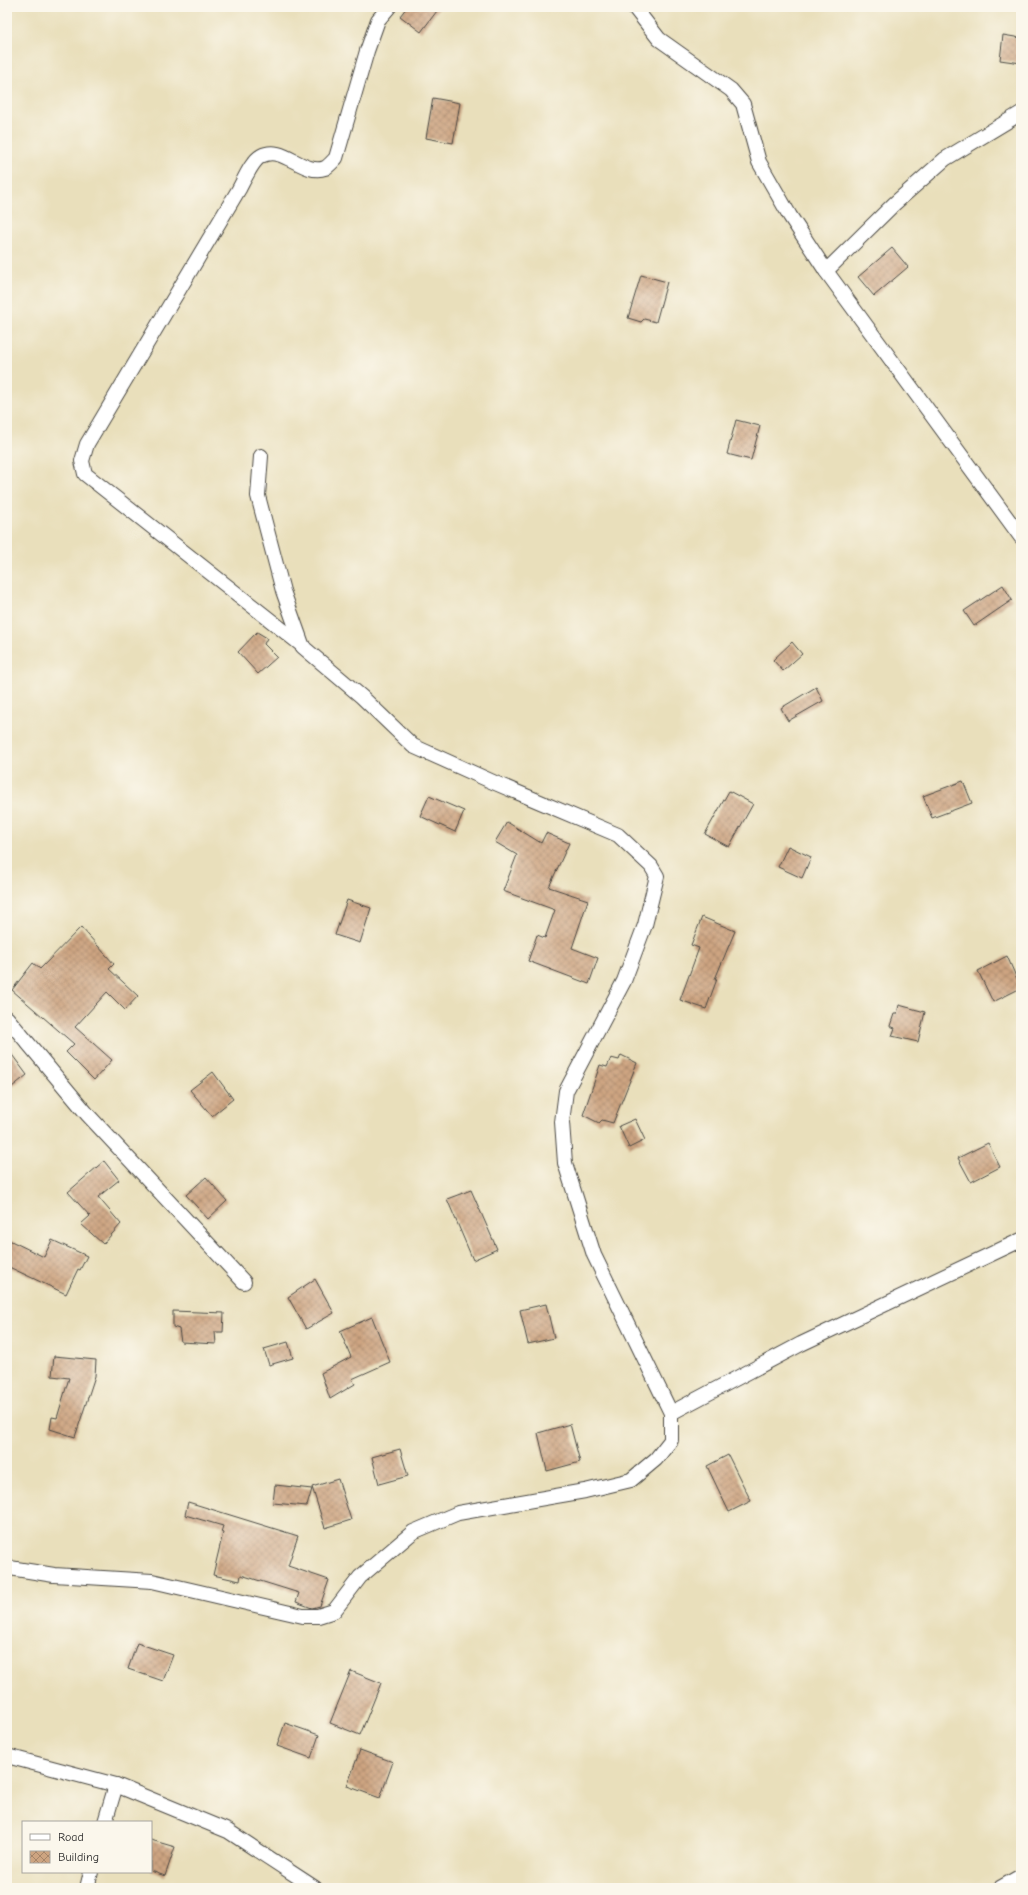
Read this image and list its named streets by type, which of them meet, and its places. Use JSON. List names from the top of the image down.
{
  "legend": ["Road", "Building"]
}
